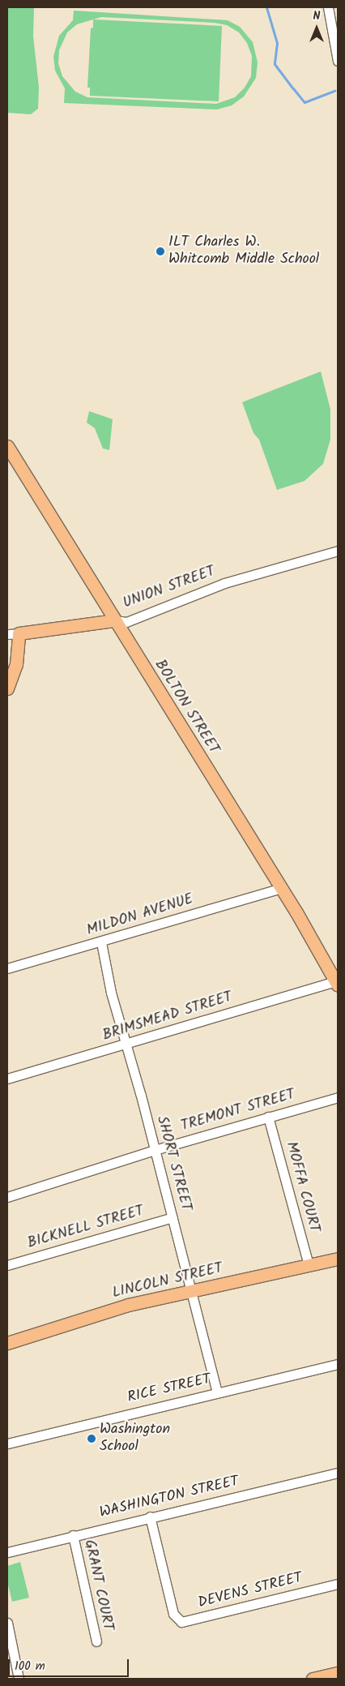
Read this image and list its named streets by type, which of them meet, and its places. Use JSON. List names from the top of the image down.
{
  "streets": {
    "main road": ["UNION STREET", "BOLTON STREET", "LINCOLN STREET"],
    "street": [
      "MILDON AVENUE",
      "BRIMSMEAD STREET",
      "TREMONT STREET",
      "SHORT STREET",
      "MOFFA COURT",
      "BICKNELL STREET",
      "RICE STREET",
      "WASHINGTON STREET",
      "GRANT COURT",
      "DEVENS STREET"
    ]
  },
  "crossings": [
    ["UNION STREET", "BOLTON STREET"],
    ["BOLTON STREET", "MILDON AVENUE"],
    ["BOLTON STREET", "BRIMSMEAD STREET"],
    ["MILDON AVENUE", "SHORT STREET"],
    ["BRIMSMEAD STREET", "SHORT STREET"],
    ["TREMONT STREET", "SHORT STREET"],
    ["TREMONT STREET", "MOFFA COURT"],
    ["SHORT STREET", "BICKNELL STREET"],
    ["SHORT STREET", "LINCOLN STREET"],
    ["SHORT STREET", "RICE STREET"],
    ["MOFFA COURT", "LINCOLN STREET"],
    ["WASHINGTON STREET", "GRANT COURT"],
    ["WASHINGTON STREET", "DEVENS STREET"]
  ],
  "places": ["1LT Charles W. Whitcomb Middle School", "Washington School"],
  "scale_bar": "100 m",
  "north": "top"
}
